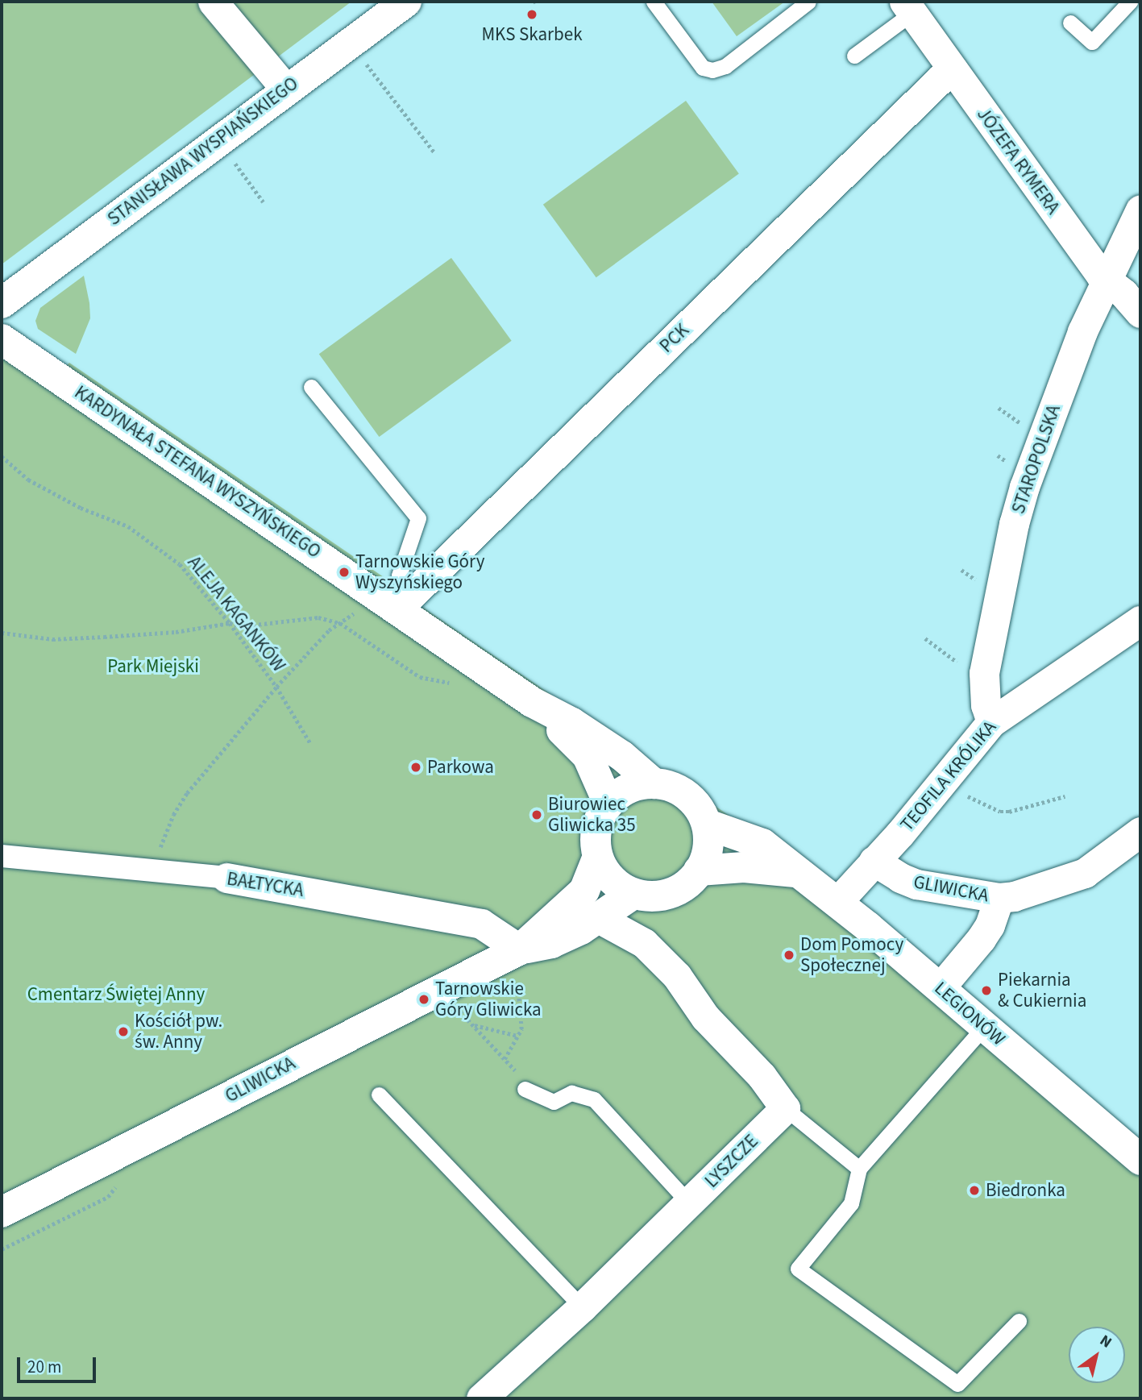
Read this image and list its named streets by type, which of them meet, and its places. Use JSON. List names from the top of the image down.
{
  "streets": {
    "street": [
      "STANISŁAWA WYSPIAŃSKIEGO",
      "JÓZEFA RYMERA",
      "PCK",
      "STAROPOLSKA",
      "KARDYNAŁA STEFANA WYSZYŃSKIEGO",
      "TEOFILA KRÓLIKA",
      "BAŁTYCKA",
      "GLIWICKA",
      "LEGIONÓW",
      "LYSZCZE"
    ],
    "path": ["ALEJA KAGANKÓW"]
  },
  "crossings": [
    ["JÓZEFA RYMERA", "PCK"],
    ["JÓZEFA RYMERA", "STAROPOLSKA"],
    ["PCK", "KARDYNAŁA STEFANA WYSZYŃSKIEGO"],
    ["STAROPOLSKA", "TEOFILA KRÓLIKA"],
    ["KARDYNAŁA STEFANA WYSZYŃSKIEGO", "GLIWICKA"],
    ["KARDYNAŁA STEFANA WYSZYŃSKIEGO", "LEGIONÓW"],
    ["TEOFILA KRÓLIKA", "GLIWICKA"],
    ["BAŁTYCKA", "GLIWICKA"],
    ["GLIWICKA", "LEGIONÓW"]
  ],
  "parks": ["Park Miejski", "Cmentarz Świętej Anny"],
  "places": [
    "MKS Skarbek",
    "Tarnowskie Góry Wyszyńskiego",
    "Parkowa",
    "Biurowiec Gliwicka 35",
    "Dom Pomocy Społecznej",
    "Piekarnia & Cukiernia",
    "Tarnowskie Góry Gliwicka",
    "Kościół pw. św. Anny",
    "Biedronka"
  ],
  "scale_bar": "20 m",
  "north": "top right"
}
